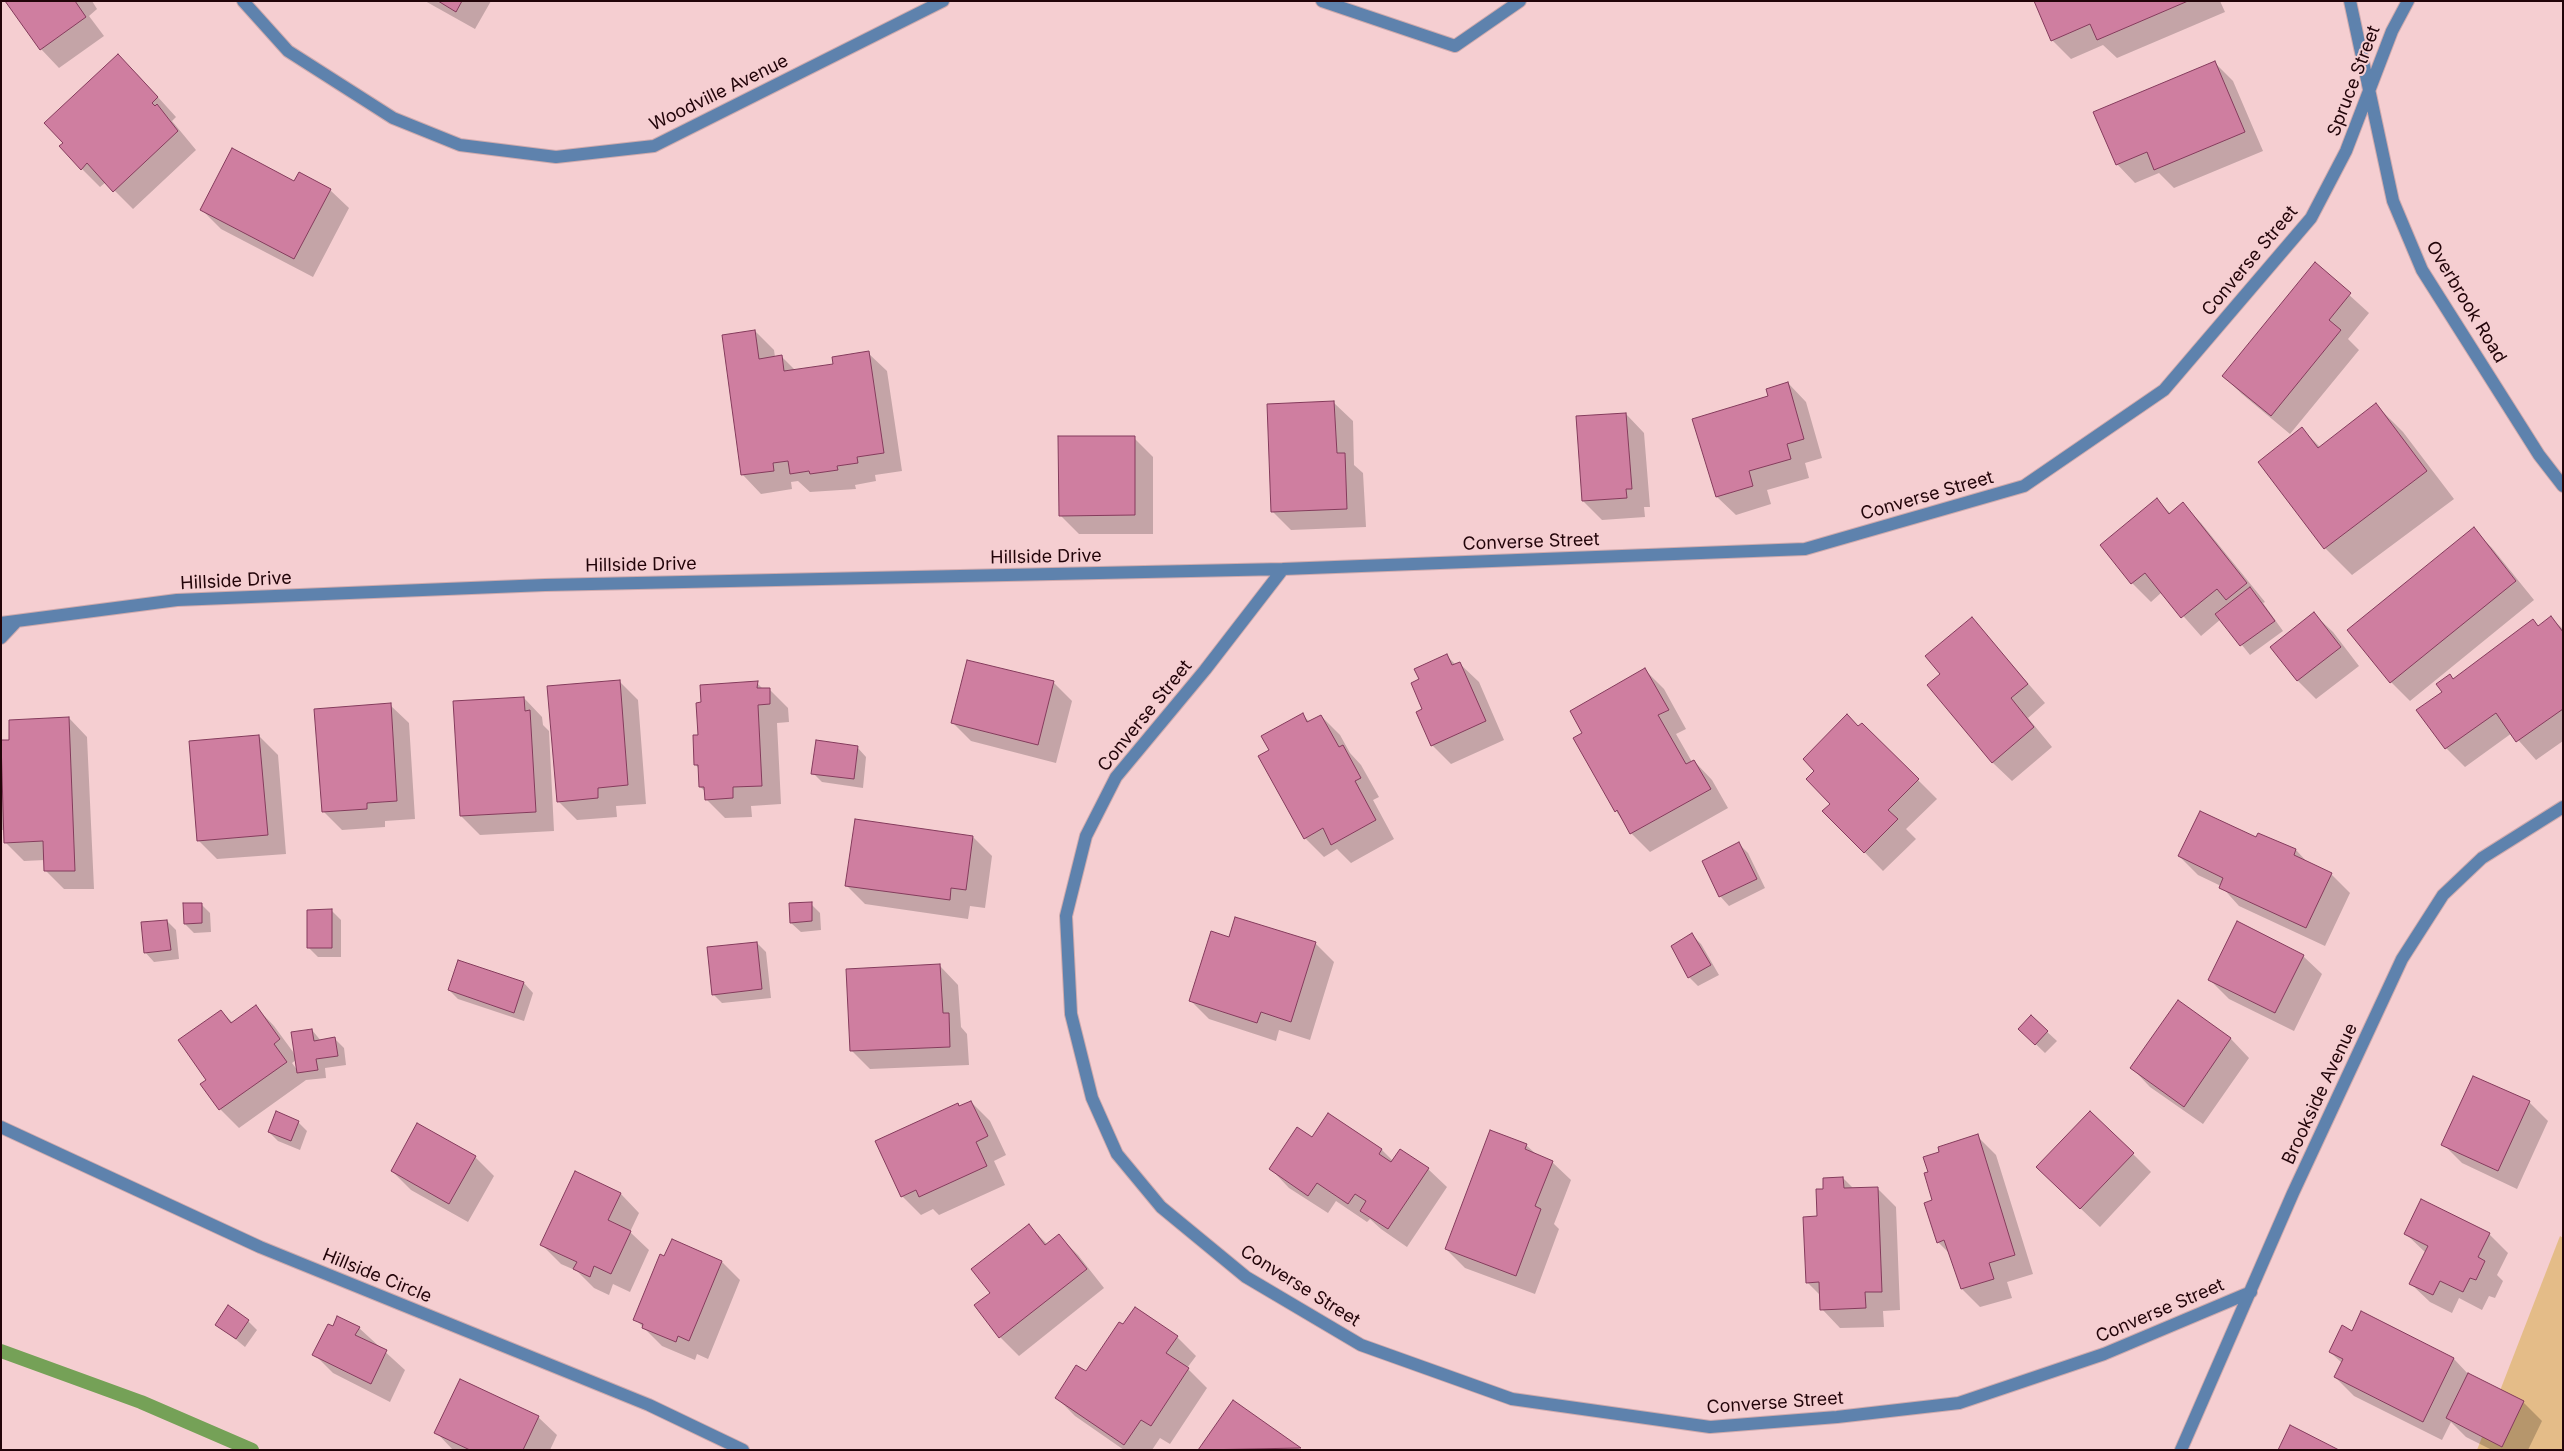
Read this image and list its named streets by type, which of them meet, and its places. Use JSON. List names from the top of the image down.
{
  "streets": {
    "street": [
      "Spruce Street",
      "Woodville Avenue",
      "Converse Street",
      "Overbrook Road",
      "Hillside Drive",
      "Brookside Avenue",
      "Hillside Circle"
    ]
  },
  "crossings": [
    ["Spruce Street", "Converse Street"],
    ["Spruce Street", "Overbrook Road"],
    ["Converse Street", "Hillside Drive"],
    ["Converse Street", "Brookside Avenue"]
  ]
}
